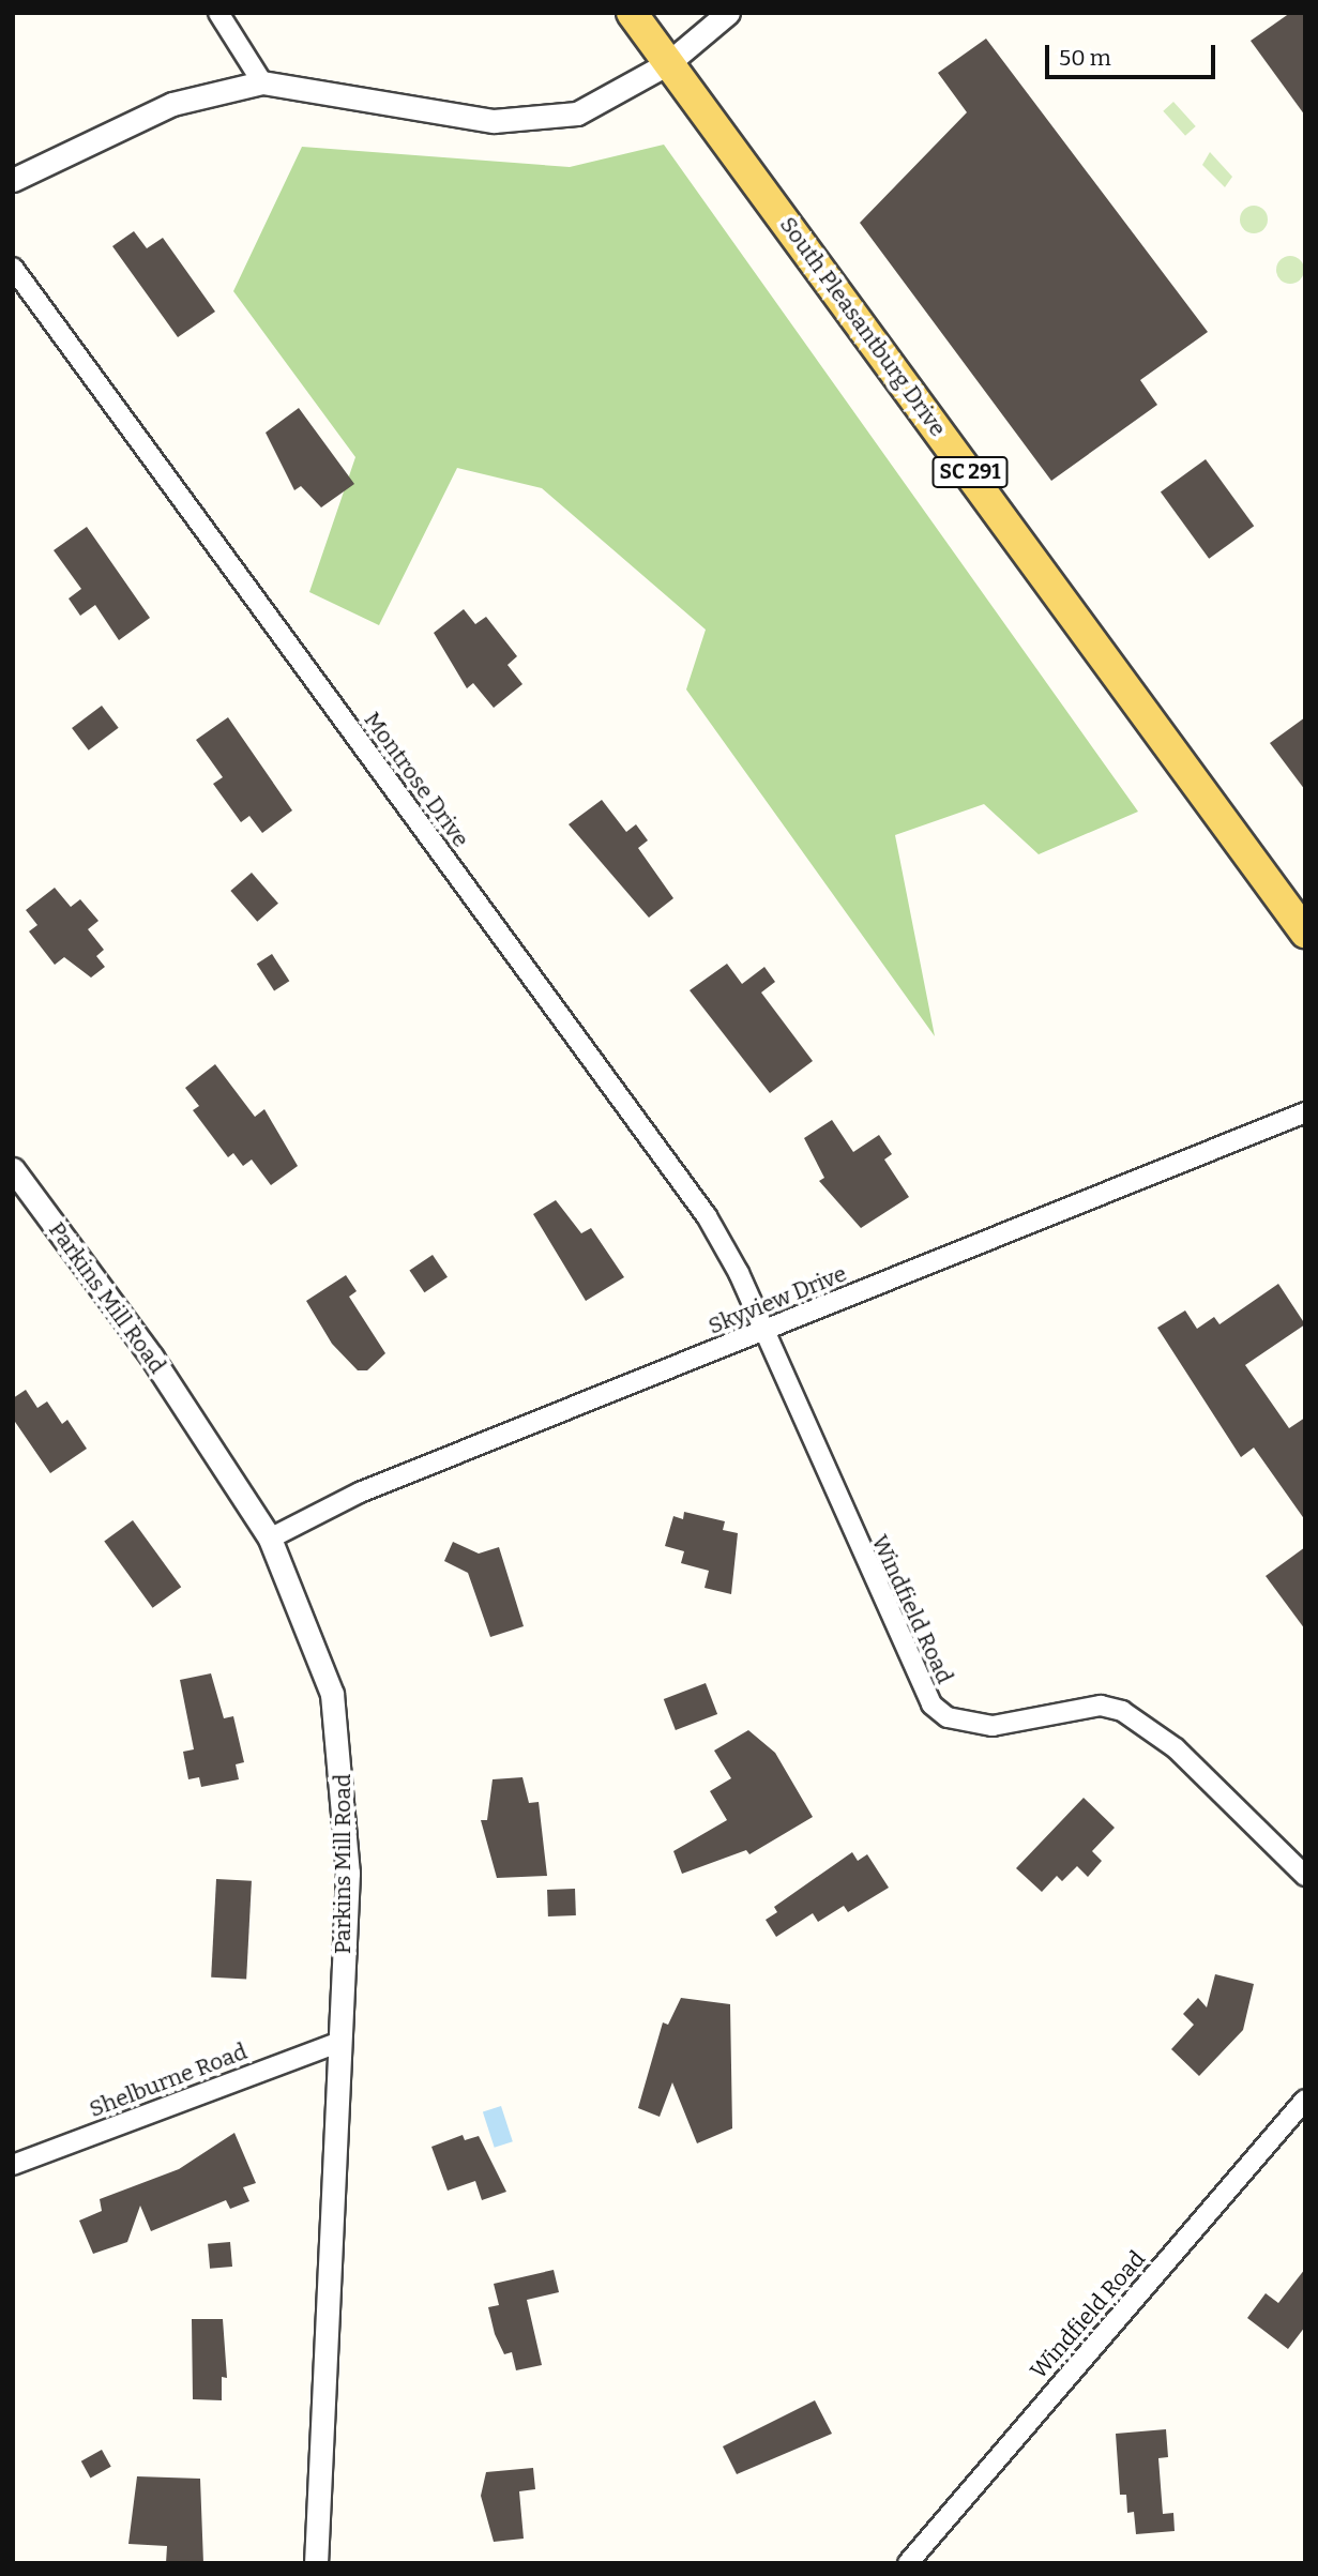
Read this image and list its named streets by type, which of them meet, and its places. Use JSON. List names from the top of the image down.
{
  "streets": {
    "main road": ["South Pleasantburg Drive", "SC 291"],
    "street": [
      "Montrose Drive",
      "Parkins Mill Road",
      "Skyview Drive",
      "Windfield Road",
      "Shelburne Road"
    ]
  },
  "crossings": [
    ["Montrose Drive", "Skyview Drive"],
    ["Montrose Drive", "Windfield Road"],
    ["Parkins Mill Road", "Skyview Drive"],
    ["Parkins Mill Road", "Shelburne Road"],
    ["Skyview Drive", "Windfield Road"]
  ],
  "scale_bar": "50 m"
}
